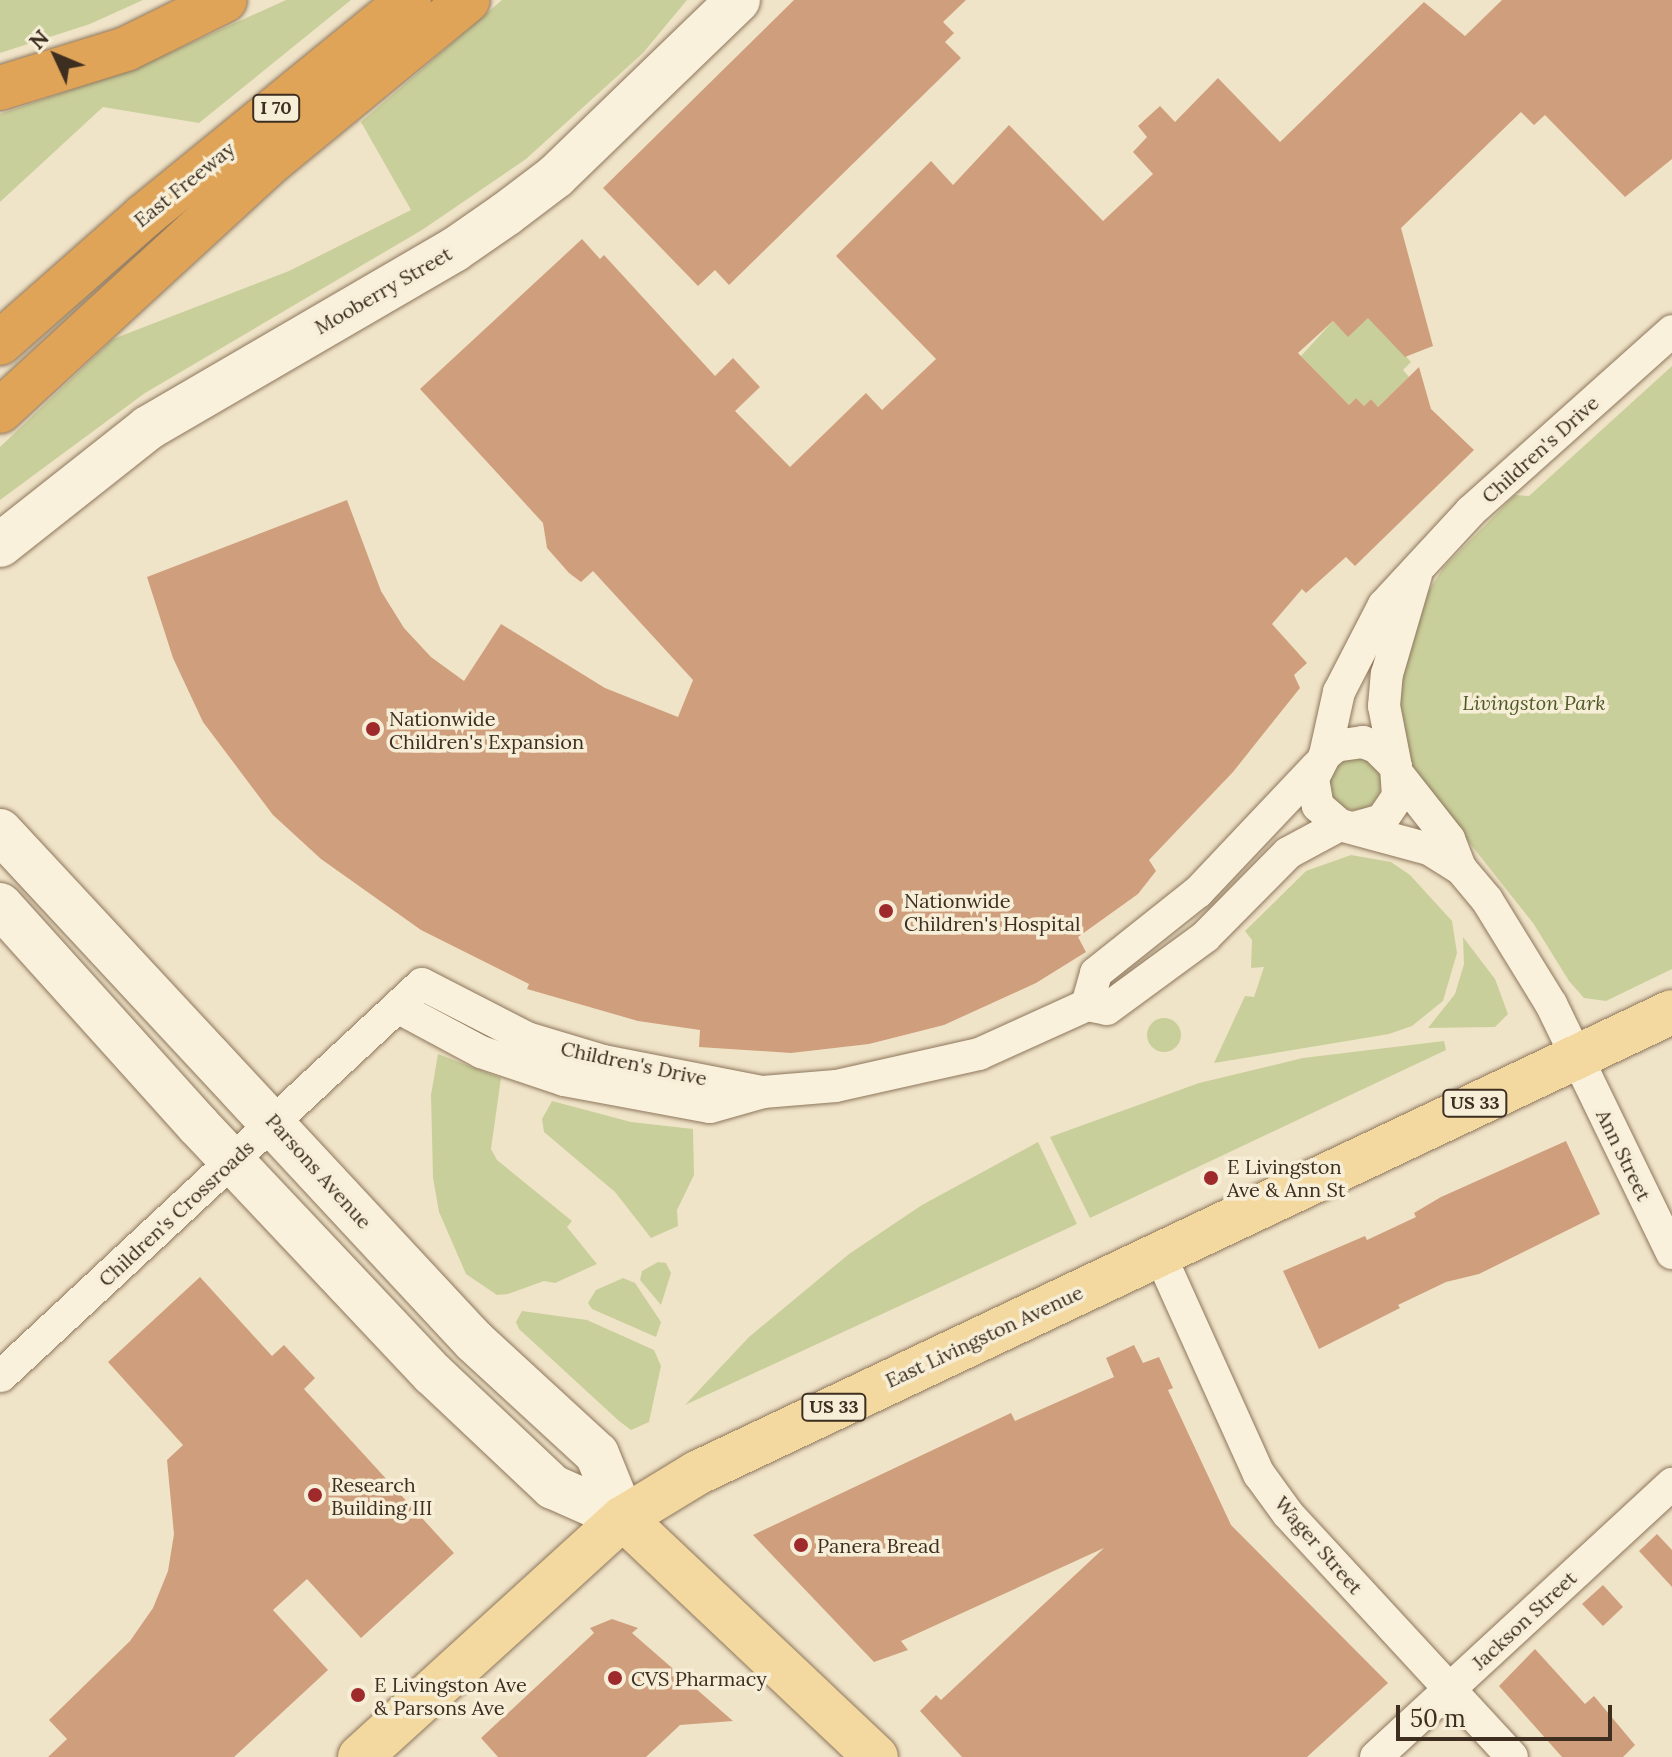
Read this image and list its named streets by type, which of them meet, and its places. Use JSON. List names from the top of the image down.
{
  "streets": {
    "highway": ["I 70", "East Freeway"],
    "main road": ["US 33", "Parsons Avenue", "East Livingston Avenue"],
    "street": [
      "Mooberry Street",
      "Children's Drive",
      "Ann Street",
      "Children's Crossroads",
      "Wager Street",
      "Jackson Street"
    ]
  },
  "crossings": [
    ["Children's Drive", "Children's Crossroads"],
    ["Ann Street", "East Livingston Avenue"],
    ["Parsons Avenue", "Children's Crossroads"],
    ["Parsons Avenue", "East Livingston Avenue"],
    ["East Livingston Avenue", "Wager Street"],
    ["Wager Street", "Jackson Street"]
  ],
  "parks": ["Livingston Park"],
  "places": [
    "Nationwide Children's Expansion",
    "Nationwide Children's Hospital",
    "E Livingston Ave & Ann St",
    "Research Building III",
    "Panera Bread",
    "CVS Pharmacy",
    "E Livingston Ave & Parsons Ave"
  ],
  "scale_bar": "50 m",
  "north": "top left"
}
